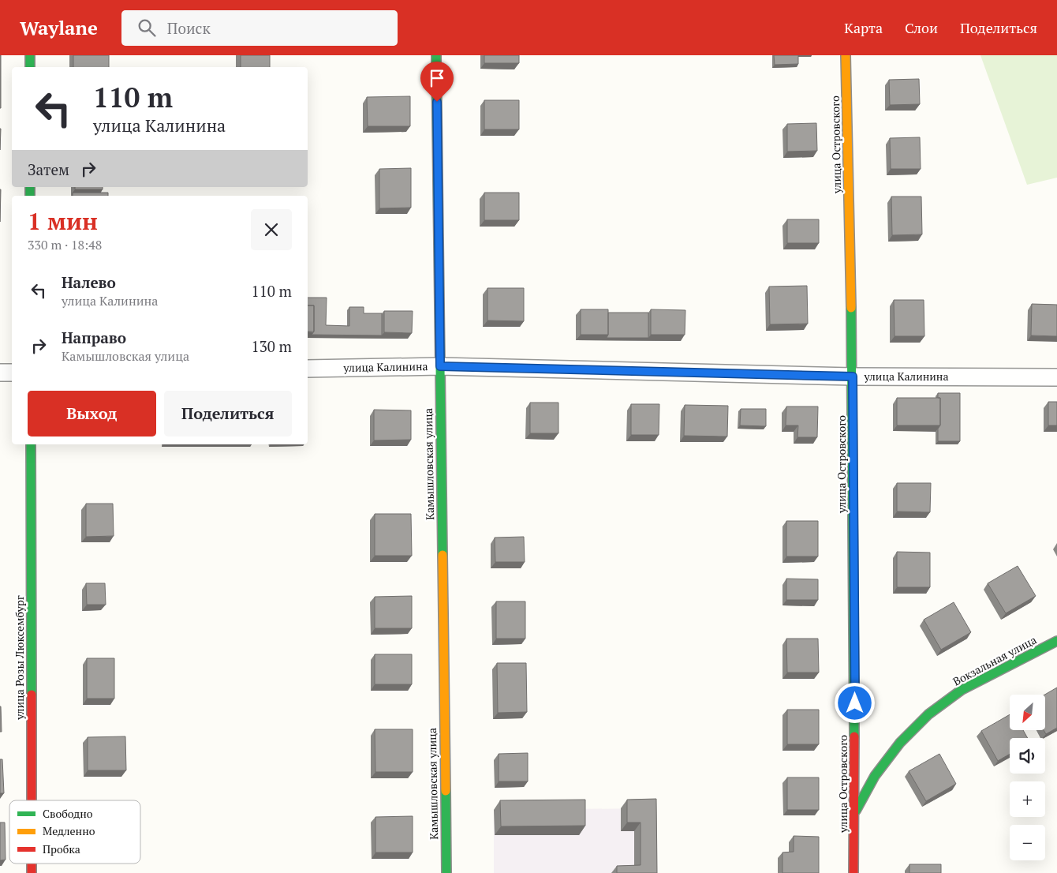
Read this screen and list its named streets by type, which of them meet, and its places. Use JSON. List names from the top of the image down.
{
  "streets": {
    "street": [
      "улица Островского",
      "улица Калинина",
      "Камышловская улица",
      "улица Розы Люксембург",
      "Вокзальная улица"
    ]
  },
  "crossings": [
    ["улица Островского", "улица Калинина"],
    ["улица Островского", "Вокзальная улица"],
    ["улица Калинина", "Камышловская улица"]
  ],
  "legend": ["Свободно", "Медленно", "Пробка"],
  "north": "bottom left",
  "page": {
    "header": "Waylane",
    "search": "Поиск",
    "nav": ["Карта", "Слои", "Поделиться"],
    "turn": ["110 m", "улица Калинина"],
    "then": "Затем",
    "heading": ["1 мин", "330 m · 18:48"],
    "list": [
      {
        "name": "Налево",
        "note": "улица Калинина",
        "value": "110 m"
      },
      {
        "name": "Направо",
        "note": "Камышловская улица",
        "value": "130 m"
      }
    ],
    "buttons": ["Выход", "Поделиться"],
    "map_buttons": ["+", "−"]
  }
}
